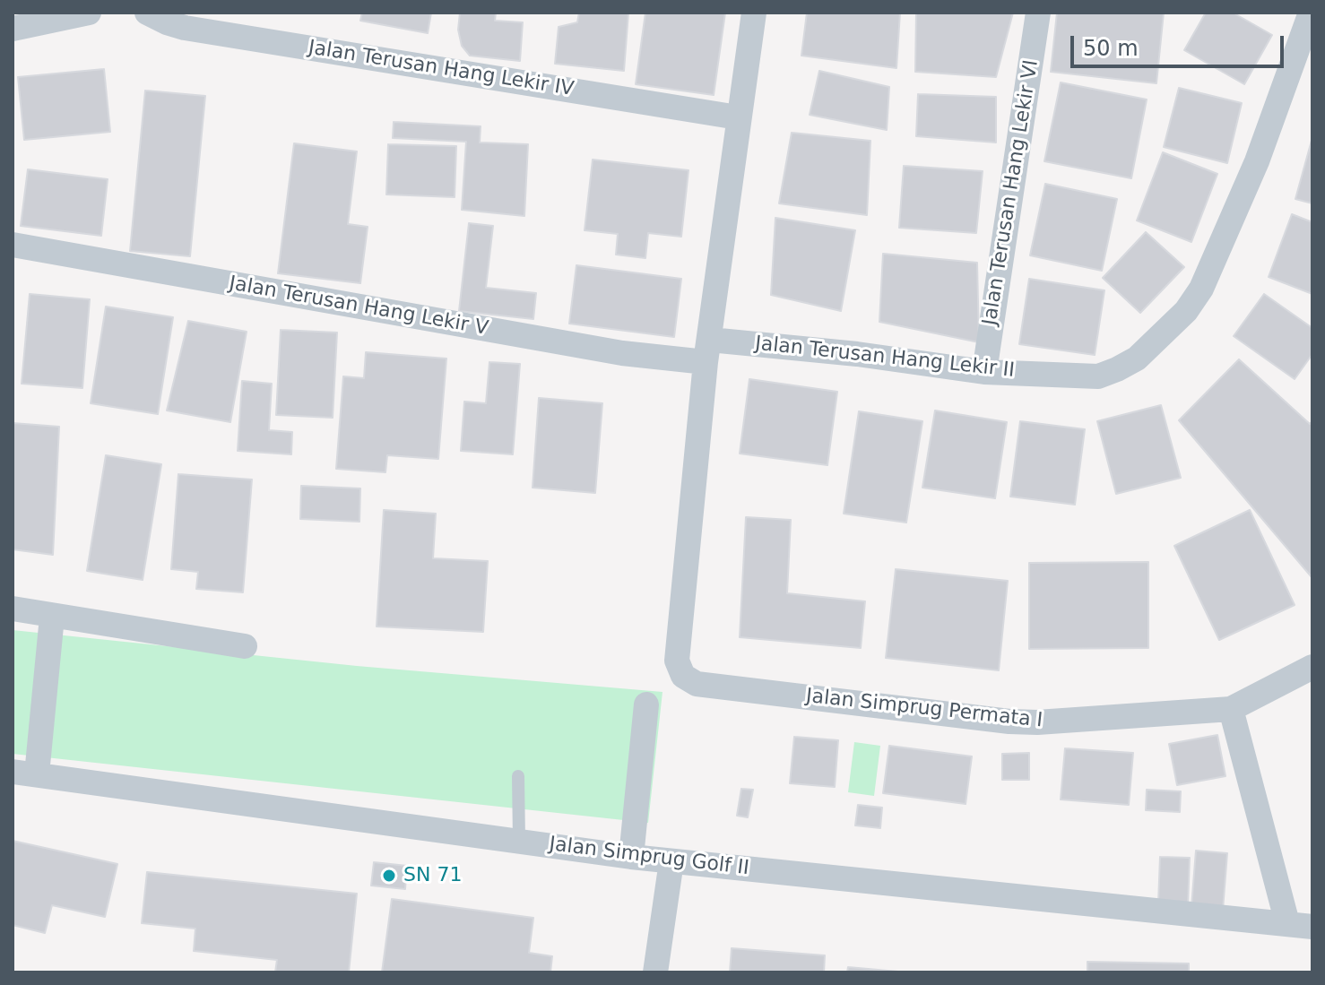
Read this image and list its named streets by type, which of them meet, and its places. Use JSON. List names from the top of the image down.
{
  "streets": {
    "street": [
      "Jalan Terusan Hang Lekir IV",
      "Jalan Terusan Hang Lekir VI",
      "Jalan Terusan Hang Lekir V",
      "Jalan Terusan Hang Lekir II",
      "Jalan Simprug Permata I",
      "Jalan Simprug Golf II"
    ]
  },
  "crossings": [
    ["Jalan Terusan Hang Lekir VI", "Jalan Terusan Hang Lekir II"],
    ["Jalan Terusan Hang Lekir V", "Jalan Terusan Hang Lekir II"],
    ["Jalan Terusan Hang Lekir V", "Jalan Simprug Permata I"],
    ["Jalan Terusan Hang Lekir II", "Jalan Simprug Permata I"]
  ],
  "places": ["SN 71"],
  "scale_bar": "50 m"
}
